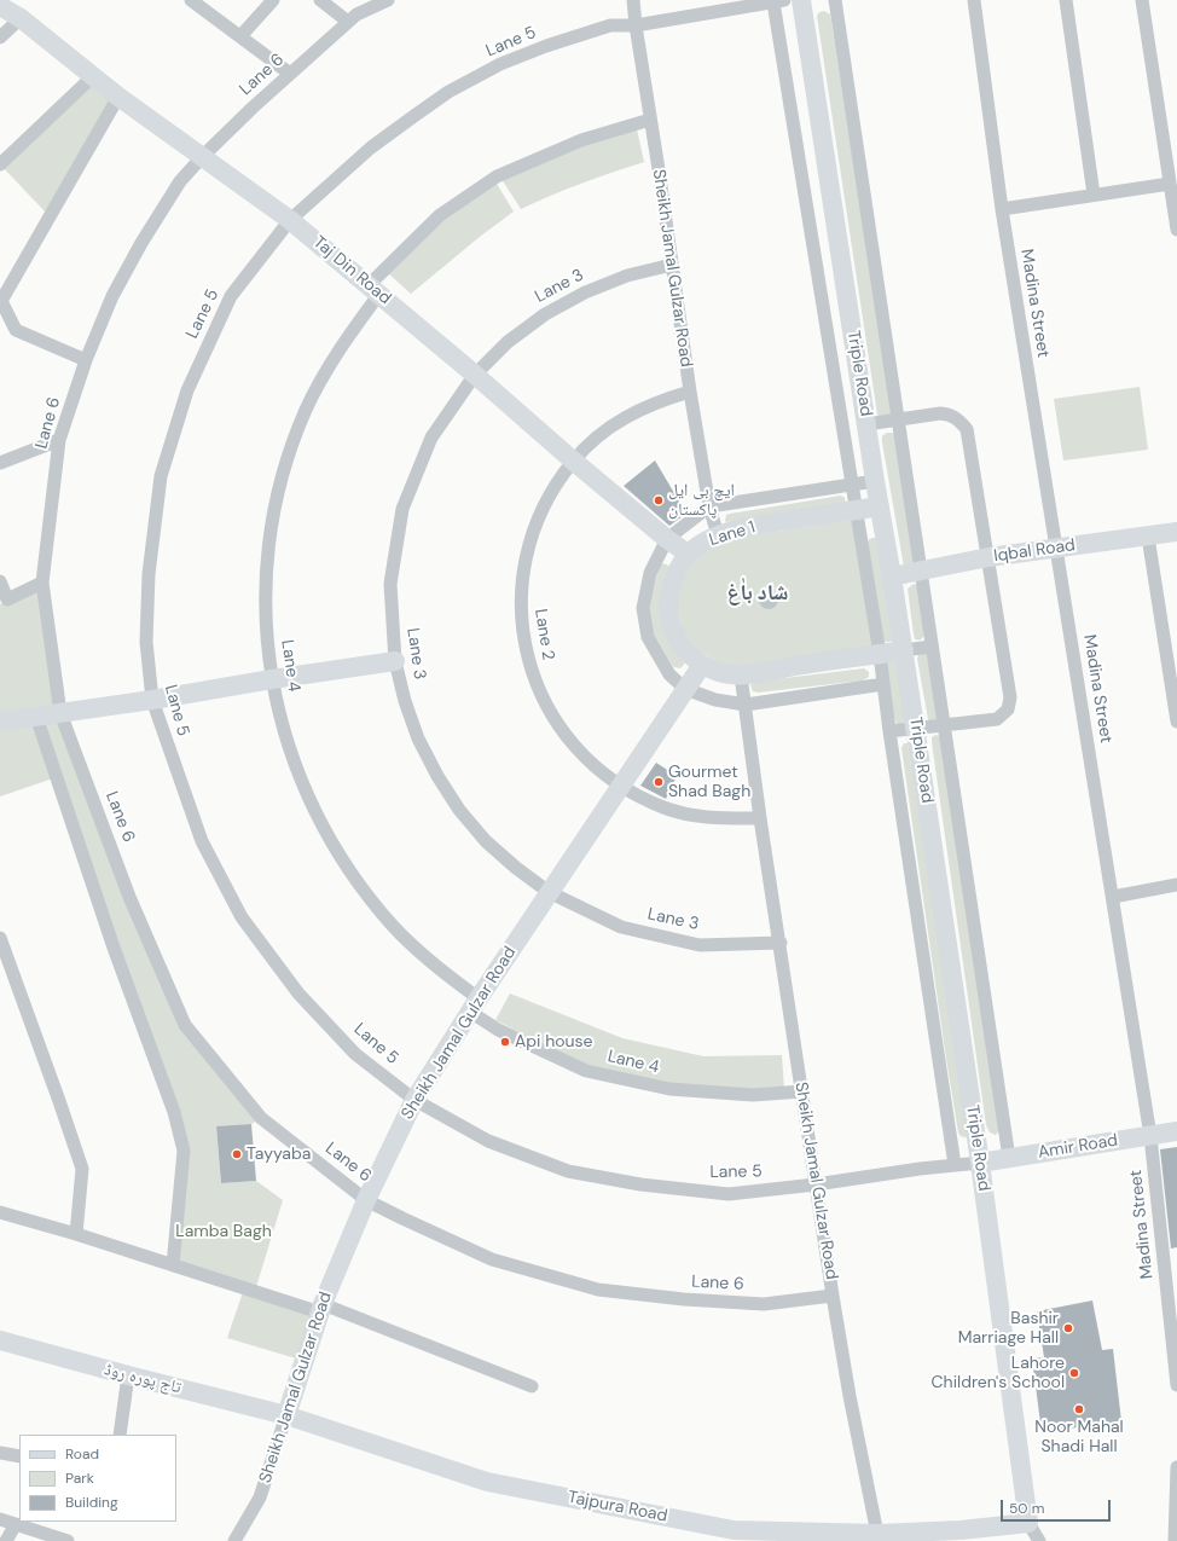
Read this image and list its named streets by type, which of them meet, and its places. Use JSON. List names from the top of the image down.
{
  "streets": {
    "main road": [
      "Sheikh Jamal Gulzar Road",
      "Taj Din Road",
      "Triple Road",
      "Lane 1",
      "Iqbal Road",
      "Amir Road",
      "تاج پورہ روڈ",
      "Tajpura Road"
    ],
    "street": [
      "Lane 5",
      "Lane 6",
      "Lane 3",
      "Madina Street",
      "Lane 2",
      "Lane 4"
    ]
  },
  "crossings": [
    ["Lane 5", "Sheikh Jamal Gulzar Road"],
    ["Lane 5", "Taj Din Road"],
    ["Lane 5", "Triple Road"],
    ["Lane 5", "Amir Road"],
    ["Lane 6", "Sheikh Jamal Gulzar Road"],
    ["Lane 6", "Taj Din Road"],
    ["Sheikh Jamal Gulzar Road", "Lane 3"],
    ["Sheikh Jamal Gulzar Road", "Lane 1"],
    ["Sheikh Jamal Gulzar Road", "Lane 2"],
    ["Sheikh Jamal Gulzar Road", "Lane 4"],
    ["Sheikh Jamal Gulzar Road", "تاج پورہ روڈ"],
    ["Sheikh Jamal Gulzar Road", "Tajpura Road"],
    ["Taj Din Road", "Lane 3"],
    ["Taj Din Road", "Lane 1"],
    ["Taj Din Road", "Lane 2"],
    ["Taj Din Road", "Lane 4"],
    ["Madina Street", "Iqbal Road"],
    ["Madina Street", "Amir Road"],
    ["Triple Road", "Lane 1"],
    ["Triple Road", "Iqbal Road"],
    ["Triple Road", "Amir Road"],
    ["Triple Road", "Tajpura Road"],
    ["تاج پورہ روڈ", "Tajpura Road"]
  ],
  "districts": ["شاد باٰغ"],
  "parks": ["Lamba Bagh"],
  "places": [
    "ایچ بی ایل پاکستان",
    "Gourmet Shad Bagh",
    "Api house",
    "Tayyaba",
    "Bashir Marriage Hall",
    "Lahore Children's School",
    "Noor Mahal Shadi Hall"
  ],
  "legend": ["Road", "Park", "Building"],
  "scale_bar": "50 m"
}
